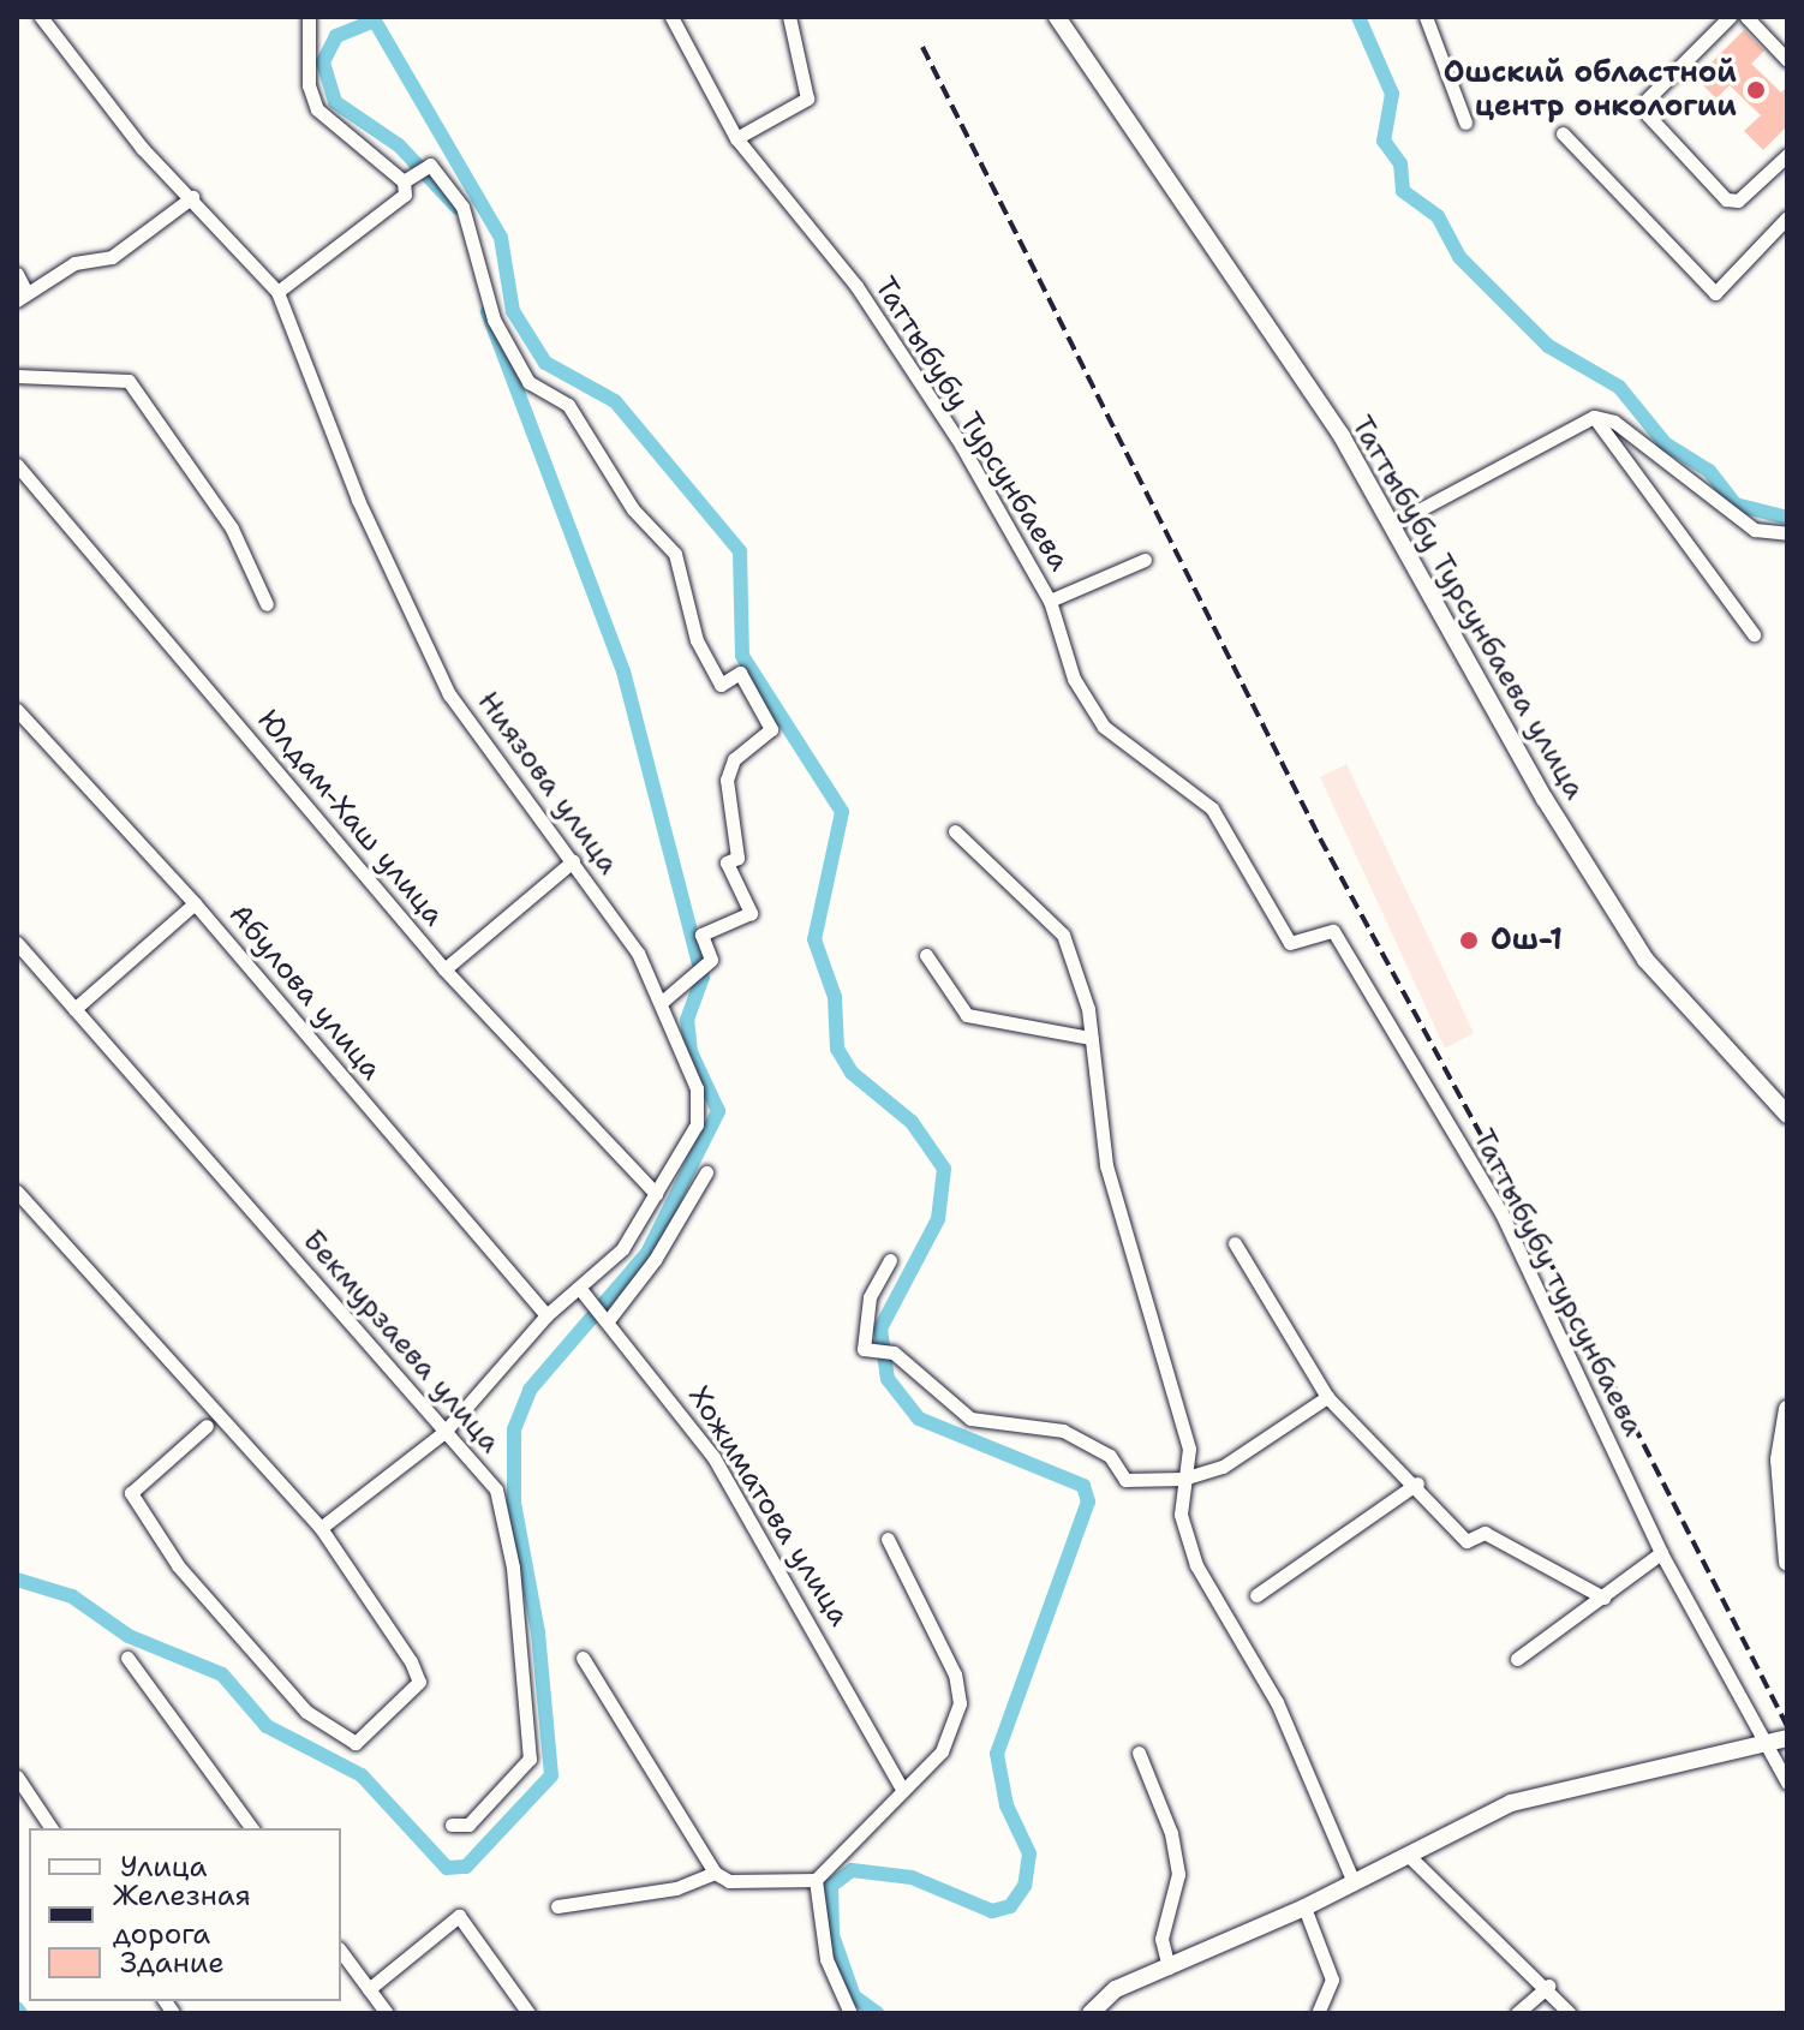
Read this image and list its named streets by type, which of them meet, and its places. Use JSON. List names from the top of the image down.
{
  "streets": {
    "street": [
      "Таттыбубу Турсунбаева",
      "Таттыбубу Турсунбаева улица",
      "Ниязова улица",
      "Юлдам-Хаш улица",
      "Абулова улица",
      "Таттыбубу турсунбаева",
      "Бекмурзаева улица",
      "Хожиматова улица"
    ]
  },
  "crossings": [
    ["Таттыбубу Турсунбаева", "Таттыбубу турсунбаева"],
    ["Ниязова улица", "Юлдам-Хаш улица"],
    ["Ниязова улица", "Абулова улица"],
    ["Ниязова улица", "Бекмурзаева улица"],
    ["Ниязова улица", "Хожиматова улица"]
  ],
  "places": ["Ошский областной центр онкологии", "Ош-1"],
  "legend": ["Улица", "Железная дорога", "Здание"]
}
